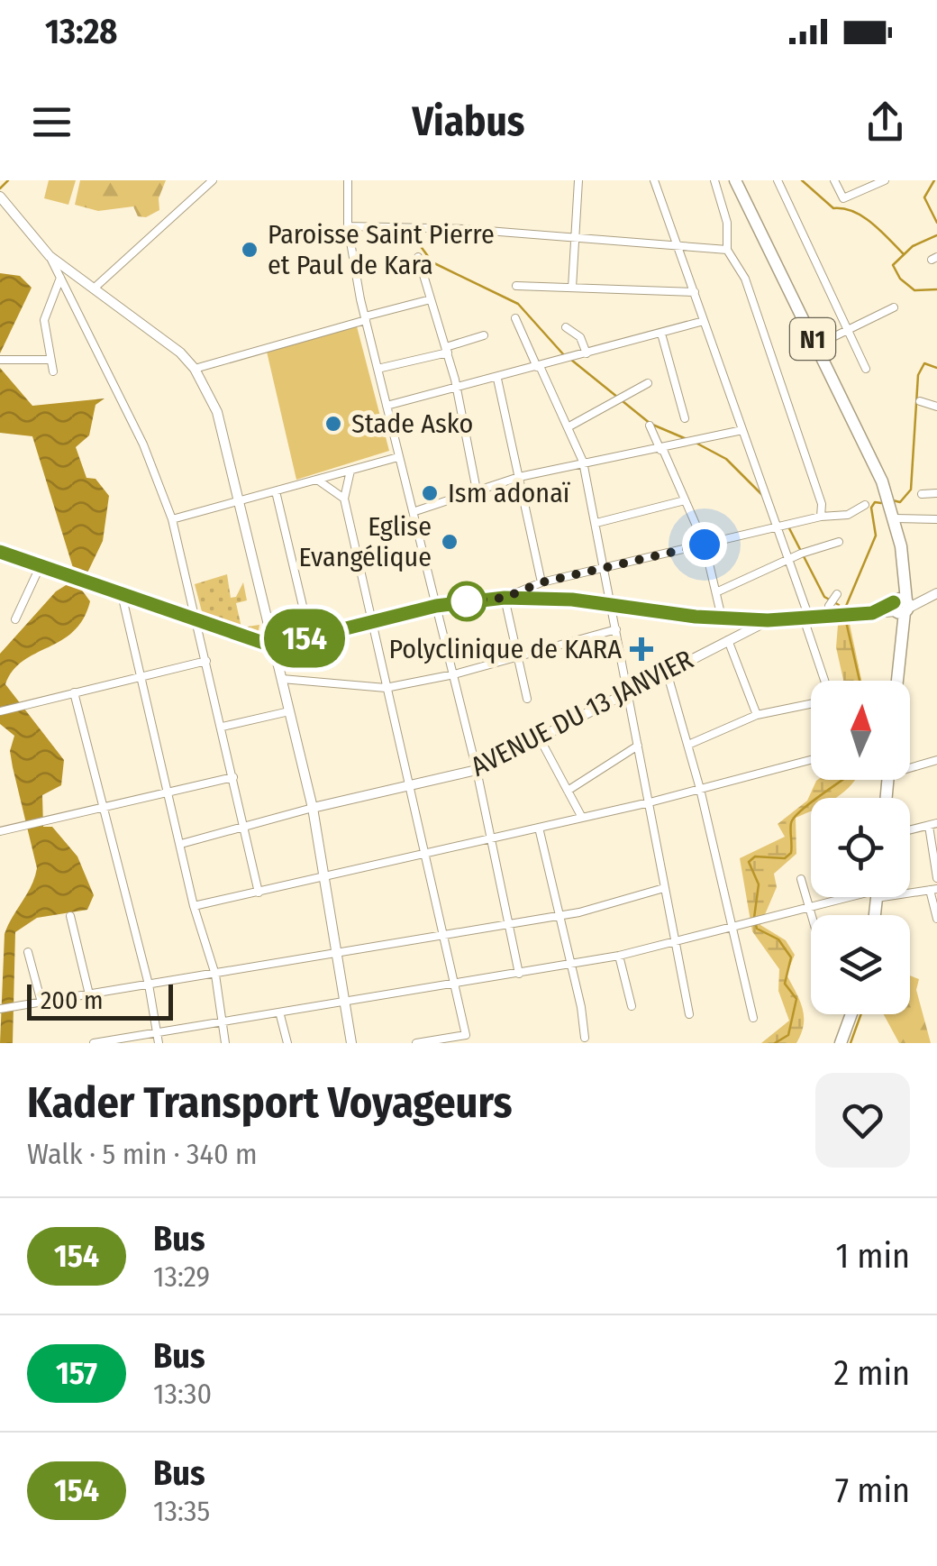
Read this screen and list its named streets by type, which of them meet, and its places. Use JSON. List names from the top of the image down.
{
  "streets": {
    "highway": ["N1"],
    "main road": ["AVENUE DU 13 JANVIER"]
  },
  "places": {
    "other": [
      "Paroisse Saint Pierre et Paul de Kara",
      "Stade Asko",
      "Ism adonaï",
      "Eglise Evangélique"
    ],
    "health": ["Polyclinique de KARA"]
  },
  "lines": ["bus line 154"],
  "scale_bar": "200 m",
  "north": "top",
  "page": {
    "status": "13:28",
    "header": "Viabus",
    "on_map": "154",
    "scale": "200 m",
    "heading": ["Kader Transport Voyageurs", "Walk · 5 min · 340 m"],
    "list": [
      {
        "mark": "154",
        "name": "Bus",
        "note": "13:29",
        "value": "1 min"
      },
      {
        "mark": "157",
        "name": "Bus",
        "note": "13:30",
        "value": "2 min"
      },
      {
        "mark": "154",
        "name": "Bus",
        "note": "13:35",
        "value": "7 min"
      }
    ]
  }
}
